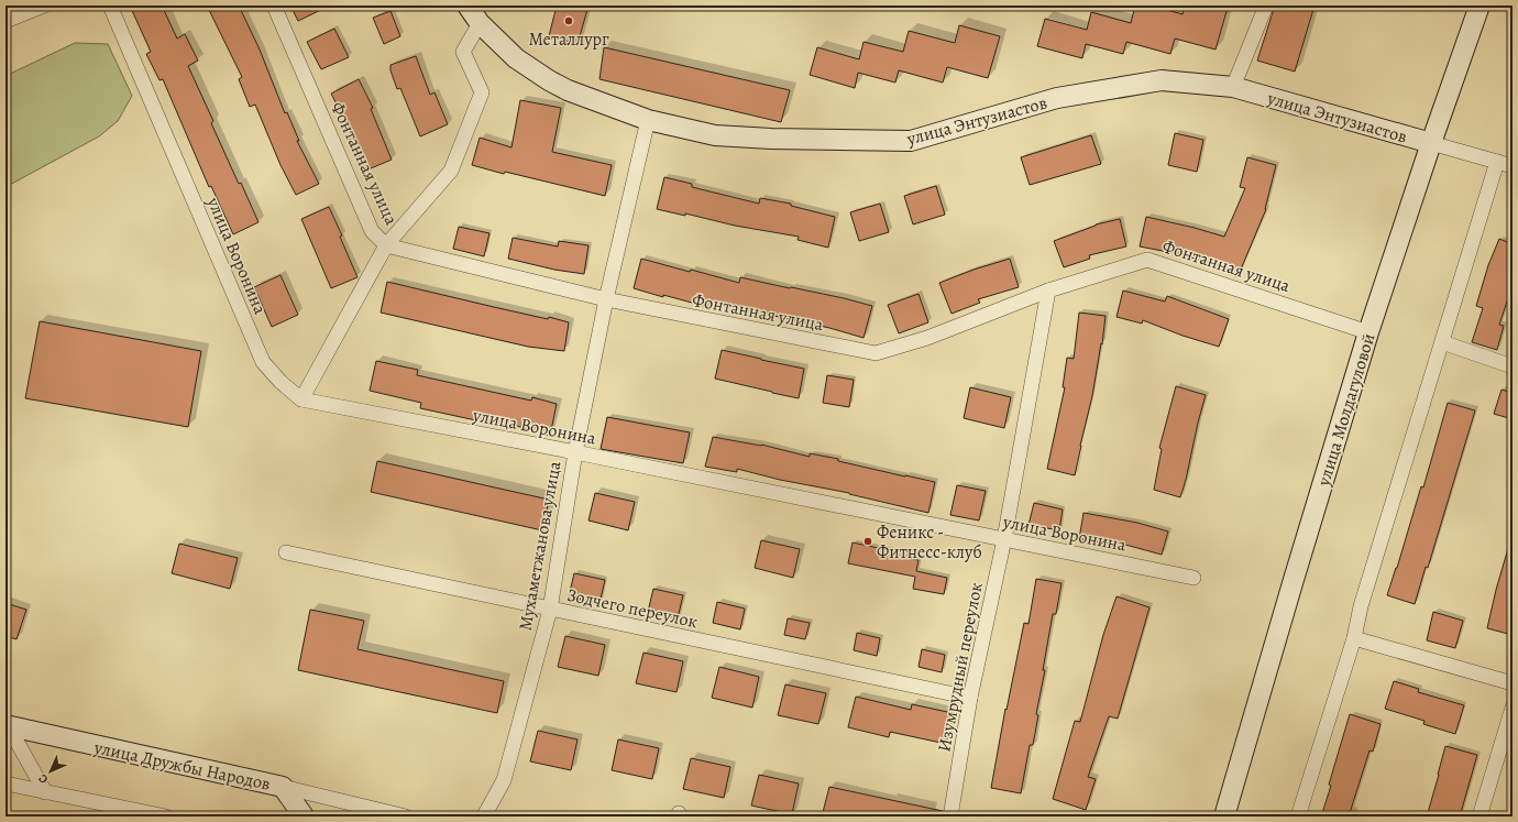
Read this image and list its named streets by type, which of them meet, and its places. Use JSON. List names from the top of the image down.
{
  "streets": {
    "street": [
      "улица Энтузиастов",
      "Фонтанная улица",
      "улица Воронина",
      "улица Молдагуловой",
      "Мухаметжанова улица",
      "Зодчего переулок",
      "Изумрудный переулок",
      "улица Дружбы Народов"
    ]
  },
  "crossings": [
    ["улица Энтузиастов", "улица Молдагуловой"],
    ["улица Энтузиастов", "Мухаметжанова улица"],
    ["Фонтанная улица", "улица Молдагуловой"],
    ["Фонтанная улица", "Мухаметжанова улица"],
    ["Фонтанная улица", "Изумрудный переулок"],
    ["улица Воронина", "Мухаметжанова улица"],
    ["улица Воронина", "Изумрудный переулок"],
    ["Мухаметжанова улица", "Зодчего переулок"],
    ["Зодчего переулок", "Изумрудный переулок"]
  ],
  "places": ["Металлург", "Феникс - Фитнесс-клуб"],
  "north": "bottom left"
}
